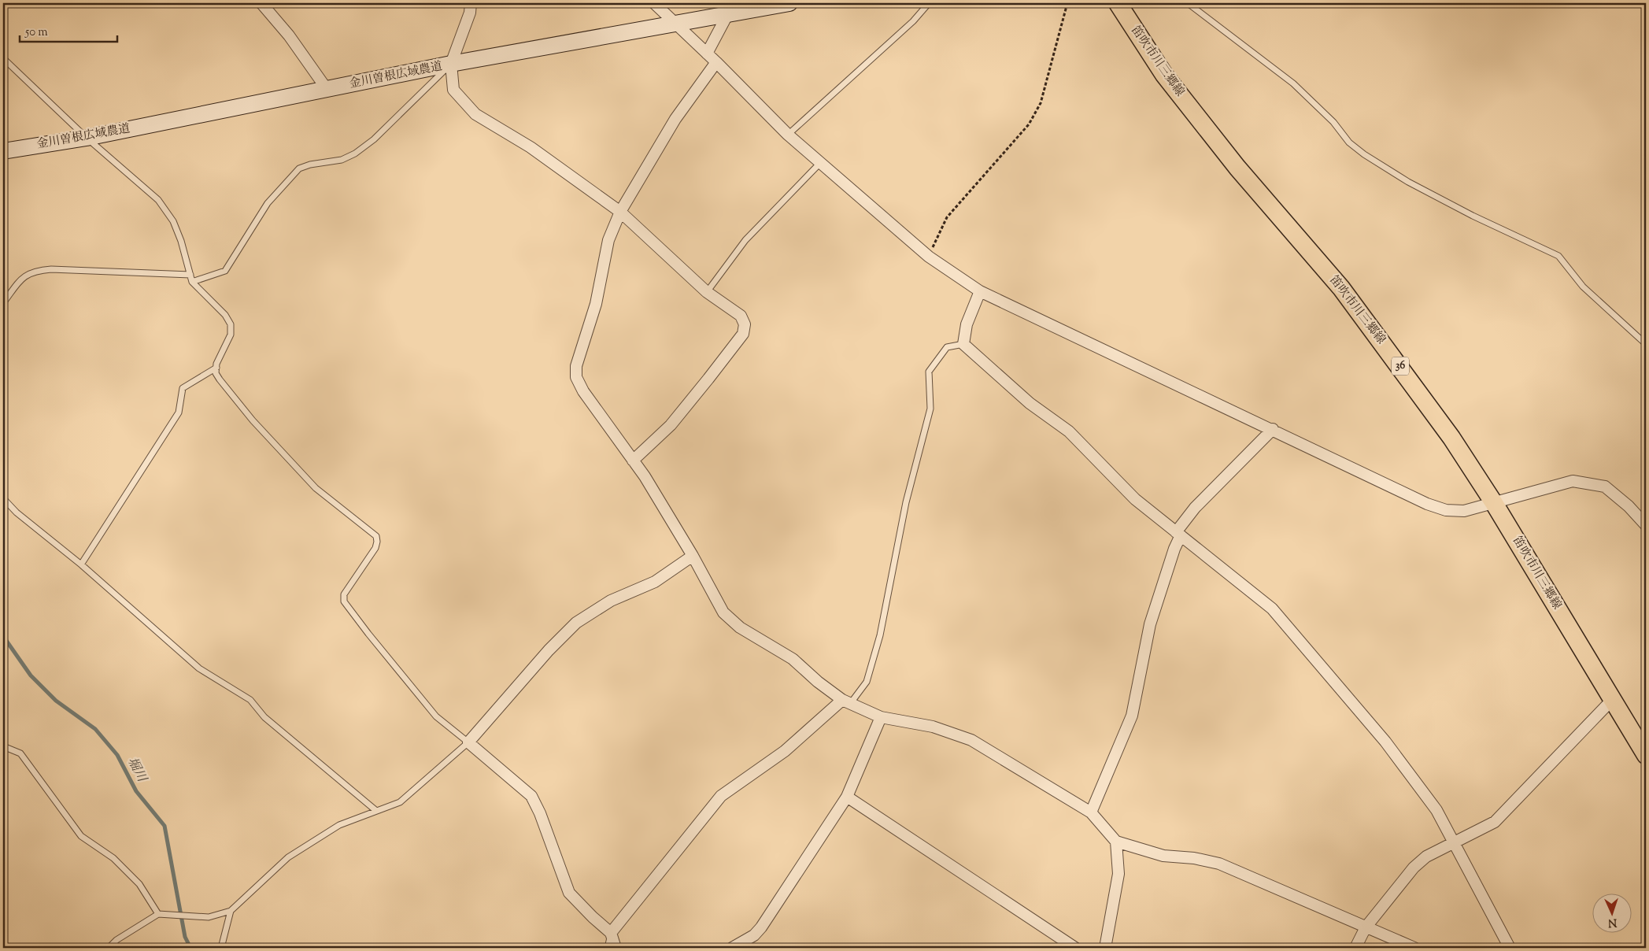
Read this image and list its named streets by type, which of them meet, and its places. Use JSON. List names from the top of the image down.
{
  "streets": {
    "main road": ["笛吹市川三郷線", "36"],
    "street": ["金川曽根広域農道"]
  },
  "water": ["堀川"],
  "scale_bar": "50 m",
  "north": "bottom"
}
